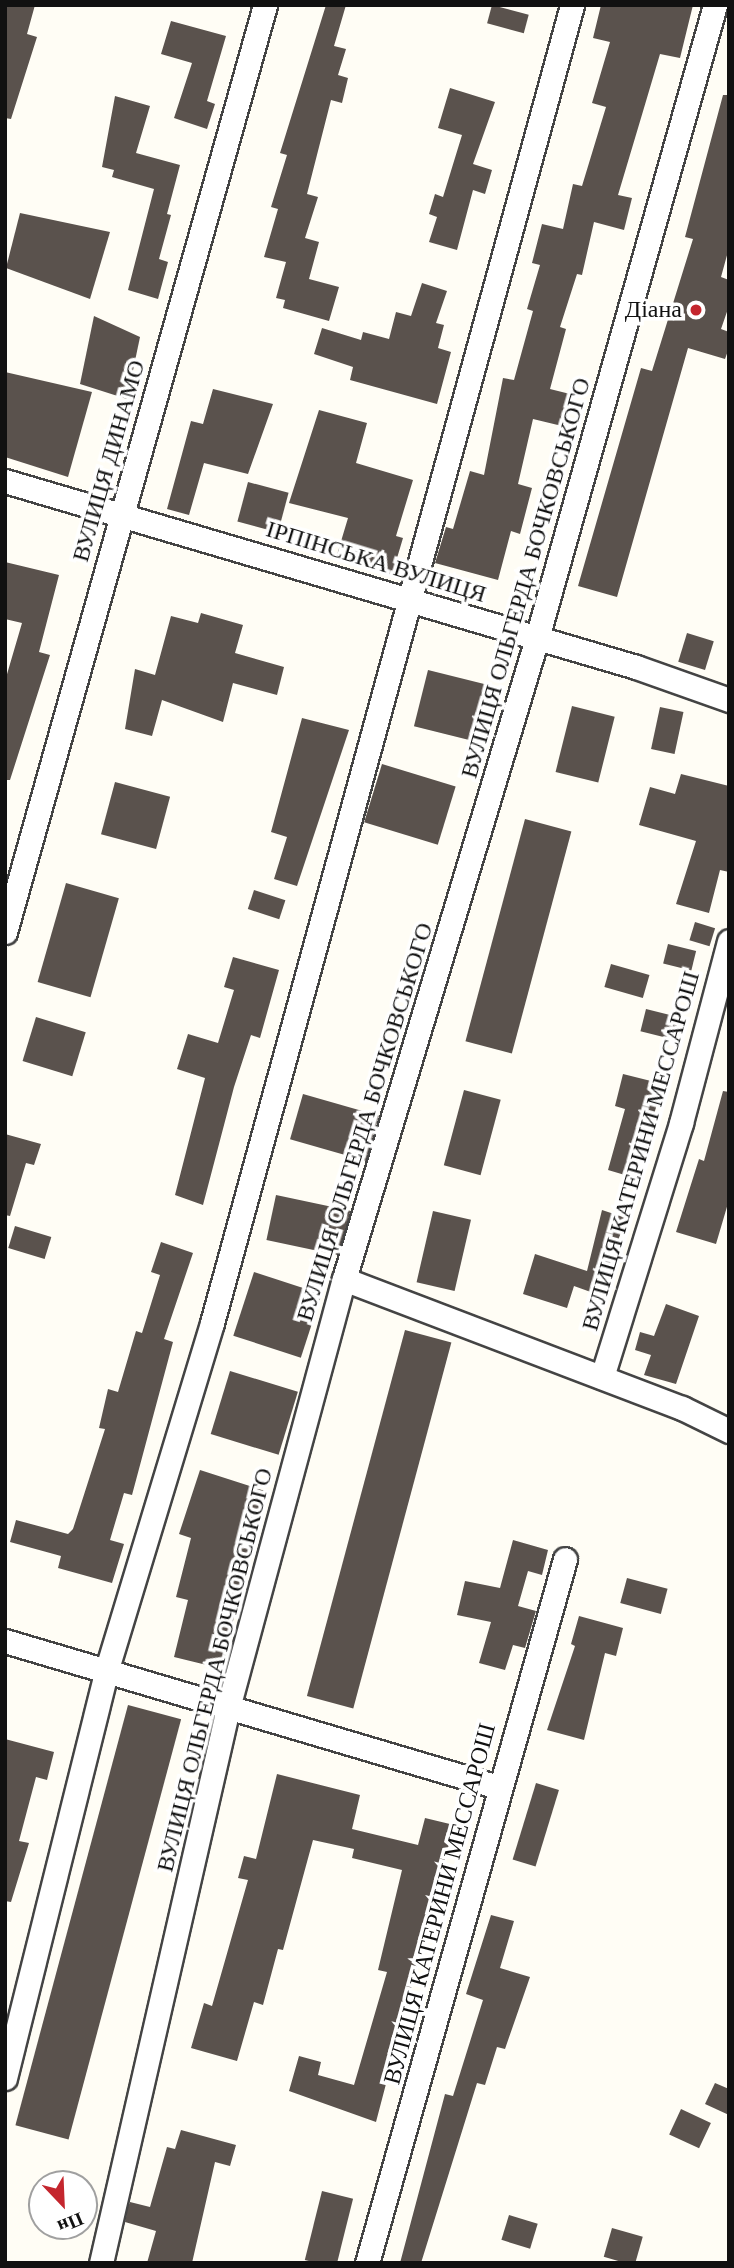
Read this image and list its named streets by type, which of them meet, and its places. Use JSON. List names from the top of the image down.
{
  "streets": {
    "street": [
      "ВУЛИЦЯ ДИНАМО",
      "ІРПІНСЬКА ВУЛИЦЯ",
      "ВУЛИЦЯ ОЛЬГЕРДА БОЧКОВСЬКОГО",
      "ВУЛИЦЯ КАТЕРИНИ МЕССАРОШ"
    ]
  },
  "crossings": [
    ["ВУЛИЦЯ ДИНАМО", "ІРПІНСЬКА ВУЛИЦЯ"],
    ["ІРПІНСЬКА ВУЛИЦЯ", "ВУЛИЦЯ ОЛЬГЕРДА БОЧКОВСЬКОГО"]
  ],
  "places": ["Діана"],
  "north": "bottom right"
}
